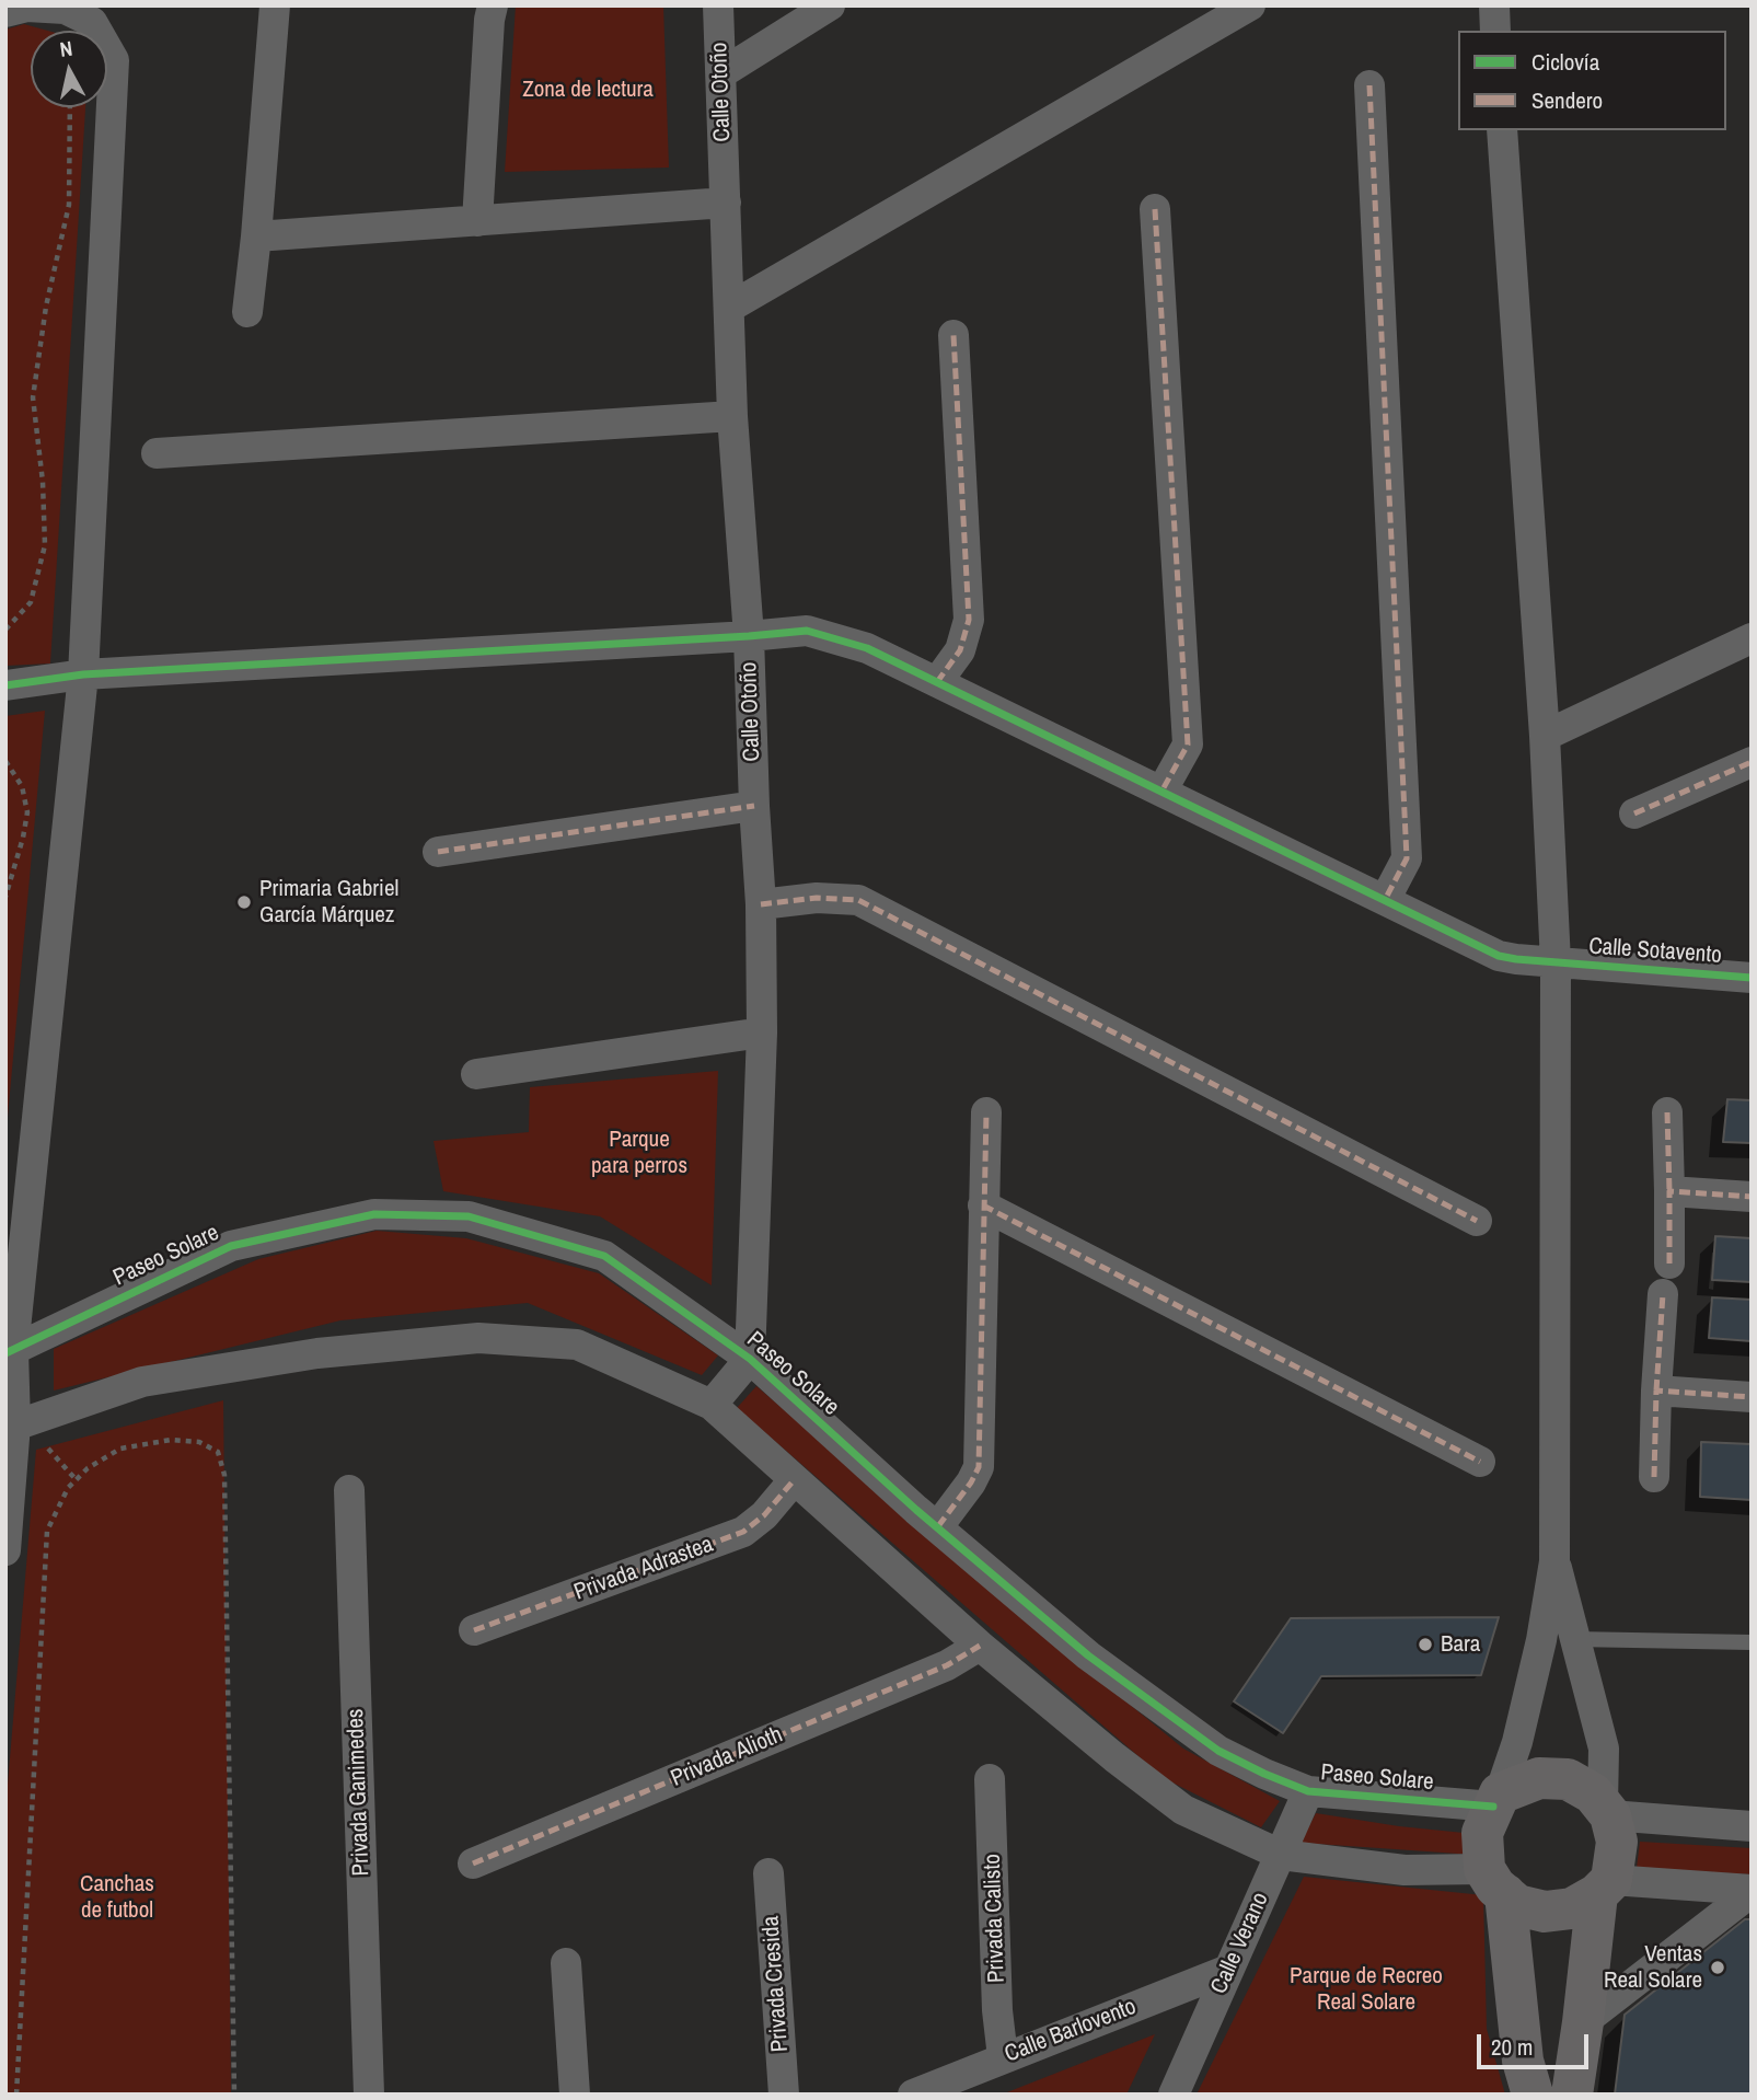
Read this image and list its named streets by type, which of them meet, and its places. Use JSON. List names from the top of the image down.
{
  "streets": {
    "street": [
      "Calle Otoño",
      "Calle Sotavento",
      "Paseo Solare",
      "Privada Adrastea",
      "Privada Alioth",
      "Privada Ganimedes",
      "Privada Calisto",
      "Calle Verano",
      "Privada Cresida",
      "Calle Barlovento"
    ]
  },
  "crossings": [
    ["Calle Otoño", "Calle Sotavento"],
    ["Calle Otoño", "Paseo Solare"],
    ["Paseo Solare", "Calle Verano"],
    ["Privada Calisto", "Calle Barlovento"],
    ["Calle Verano", "Calle Barlovento"]
  ],
  "parks": [
    "Zona de lectura",
    "Parque para perros",
    "Canchas de futbol",
    "Parque de Recreo Real Solare"
  ],
  "places": ["Primaria Gabriel García Márquez", "Bara", "Ventas Real Solare"],
  "legend": ["Ciclovía", "Sendero"],
  "scale_bar": "20 m",
  "north": "top"
}
